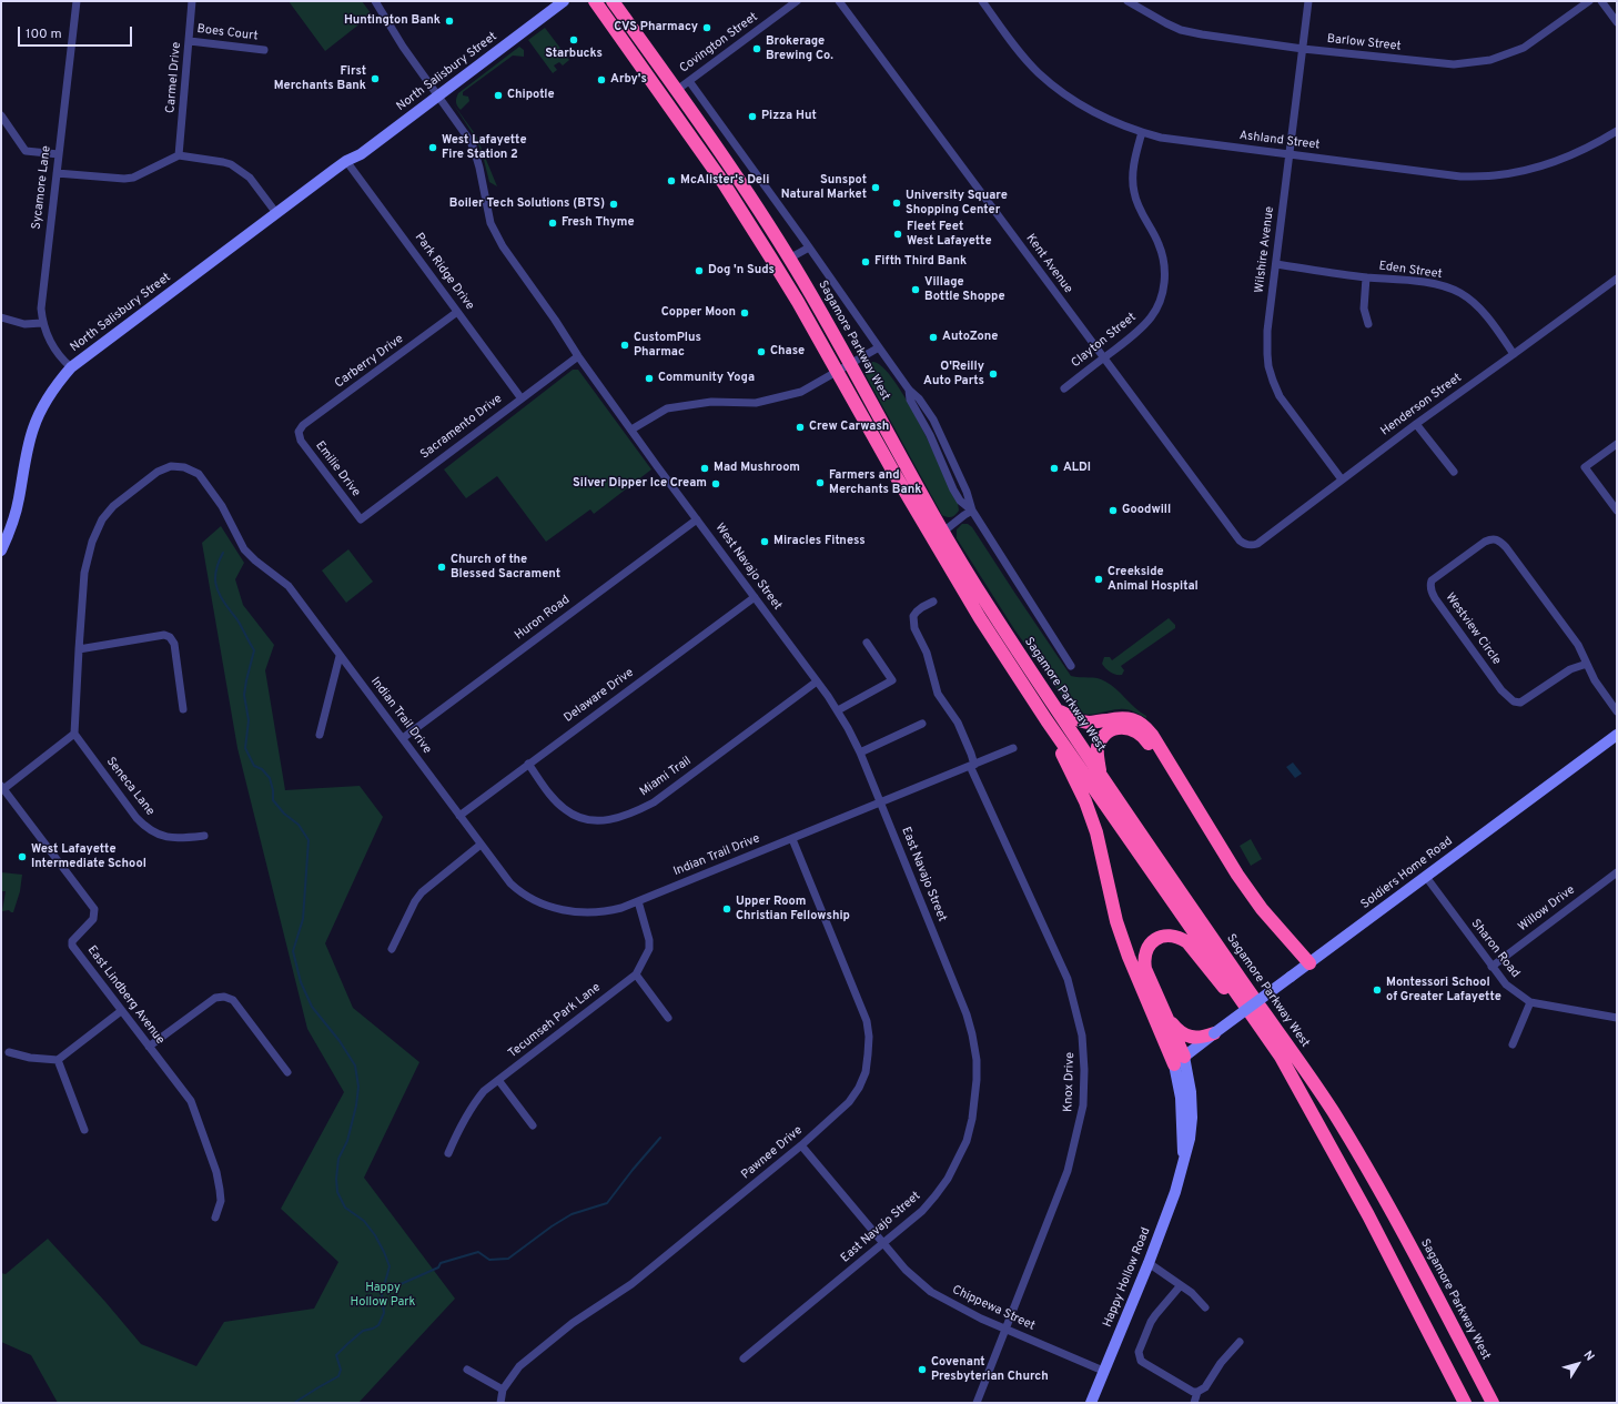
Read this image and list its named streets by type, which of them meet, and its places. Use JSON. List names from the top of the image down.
{
  "streets": {
    "highway": ["Sagamore Parkway West"],
    "street": [
      "Boes Court",
      "Covington Street",
      "Barlow Street",
      "North Salisbury Street",
      "Carmel Drive",
      "Ashland Street",
      "Sycamore Lane",
      "Wilshire Avenue",
      "Kent Avenue",
      "Eden Street",
      "Park Ridge Drive",
      "Clayton Street",
      "Carberry Drive",
      "Henderson Street",
      "Sacramento Drive",
      "Emilie Drive",
      "West Navajo Street",
      "Huron Road",
      "Westview Circle",
      "Delaware Drive",
      "Indian Trail Drive",
      "Miami Trail",
      "Seneca Lane",
      "Soldiers Home Road",
      "East Navajo Street",
      "Willow Drive",
      "Sharon Road",
      "East Lindberg Avenue",
      "Tecumseh Park Lane",
      "Knox Drive",
      "Pawnee Drive",
      "Happy Hollow Road",
      "Chippewa Street"
    ]
  },
  "crossings": [
    ["Boes Court", "Carmel Drive"],
    ["Covington Street", "Sagamore Parkway West"],
    ["Barlow Street", "Wilshire Avenue"],
    ["North Salisbury Street", "Sycamore Lane"],
    ["North Salisbury Street", "Park Ridge Drive"],
    ["North Salisbury Street", "West Navajo Street"],
    ["Ashland Street", "Wilshire Avenue"],
    ["Ashland Street", "Clayton Street"],
    ["Wilshire Avenue", "Eden Street"],
    ["Wilshire Avenue", "Henderson Street"],
    ["Kent Avenue", "Clayton Street"],
    ["Kent Avenue", "Henderson Street"],
    ["Eden Street", "Henderson Street"],
    ["Park Ridge Drive", "Carberry Drive"],
    ["Park Ridge Drive", "Sacramento Drive"],
    ["Carberry Drive", "Emilie Drive"],
    ["Sacramento Drive", "Emilie Drive"],
    ["Sacramento Drive", "West Navajo Street"],
    ["West Navajo Street", "Huron Road"],
    ["West Navajo Street", "Delaware Drive"],
    ["West Navajo Street", "Indian Trail Drive"],
    ["West Navajo Street", "Miami Trail"],
    ["West Navajo Street", "East Navajo Street"],
    ["Huron Road", "Indian Trail Drive"],
    ["Delaware Drive", "Indian Trail Drive"],
    ["Delaware Drive", "Miami Trail"],
    ["Indian Trail Drive", "Seneca Lane"],
    ["Indian Trail Drive", "East Navajo Street"],
    ["Indian Trail Drive", "Tecumseh Park Lane"],
    ["Indian Trail Drive", "Knox Drive"],
    ["Indian Trail Drive", "Pawnee Drive"],
    ["Soldiers Home Road", "Sharon Road"],
    ["East Navajo Street", "Chippewa Street"],
    ["Willow Drive", "Sharon Road"],
    ["Knox Drive", "Chippewa Street"],
    ["Pawnee Drive", "Chippewa Street"],
    ["Happy Hollow Road", "Chippewa Street"]
  ],
  "parks": ["Happy Hollow Park"],
  "places": [
    "Huntington Bank",
    "CVS Pharmacy",
    "Starbucks",
    "Brokerage Brewing Co.",
    "First Merchants Bank",
    "Arby's",
    "Chipotle",
    "Pizza Hut",
    "West Lafayette Fire Station 2",
    "McAlister's Deli",
    "Sunspot Natural Market",
    "University Square Shopping Center",
    "Boiler Tech Solutions (BTS)",
    "Fresh Thyme",
    "Fleet Feet West Lafayette",
    "Fifth Third Bank",
    "Dog 'n Suds",
    "Village Bottle Shoppe",
    "Copper Moon",
    "AutoZone",
    "CustomPlus Pharmac",
    "Chase",
    "O'Reilly Auto Parts",
    "Community Yoga",
    "Crew Carwash",
    "Mad Mushroom",
    "ALDI",
    "Farmers and Merchants Bank",
    "Silver Dipper Ice Cream",
    "Goodwill",
    "Miracles Fitness",
    "Church of the Blessed Sacrament",
    "Creekside Animal Hospital",
    "West Lafayette Intermediate School",
    "Upper Room Christian Fellowship",
    "Montessori School of Greater Lafayette",
    "Covenant Presbyterian Church"
  ],
  "scale_bar": "100 m",
  "north": "top right"
}
